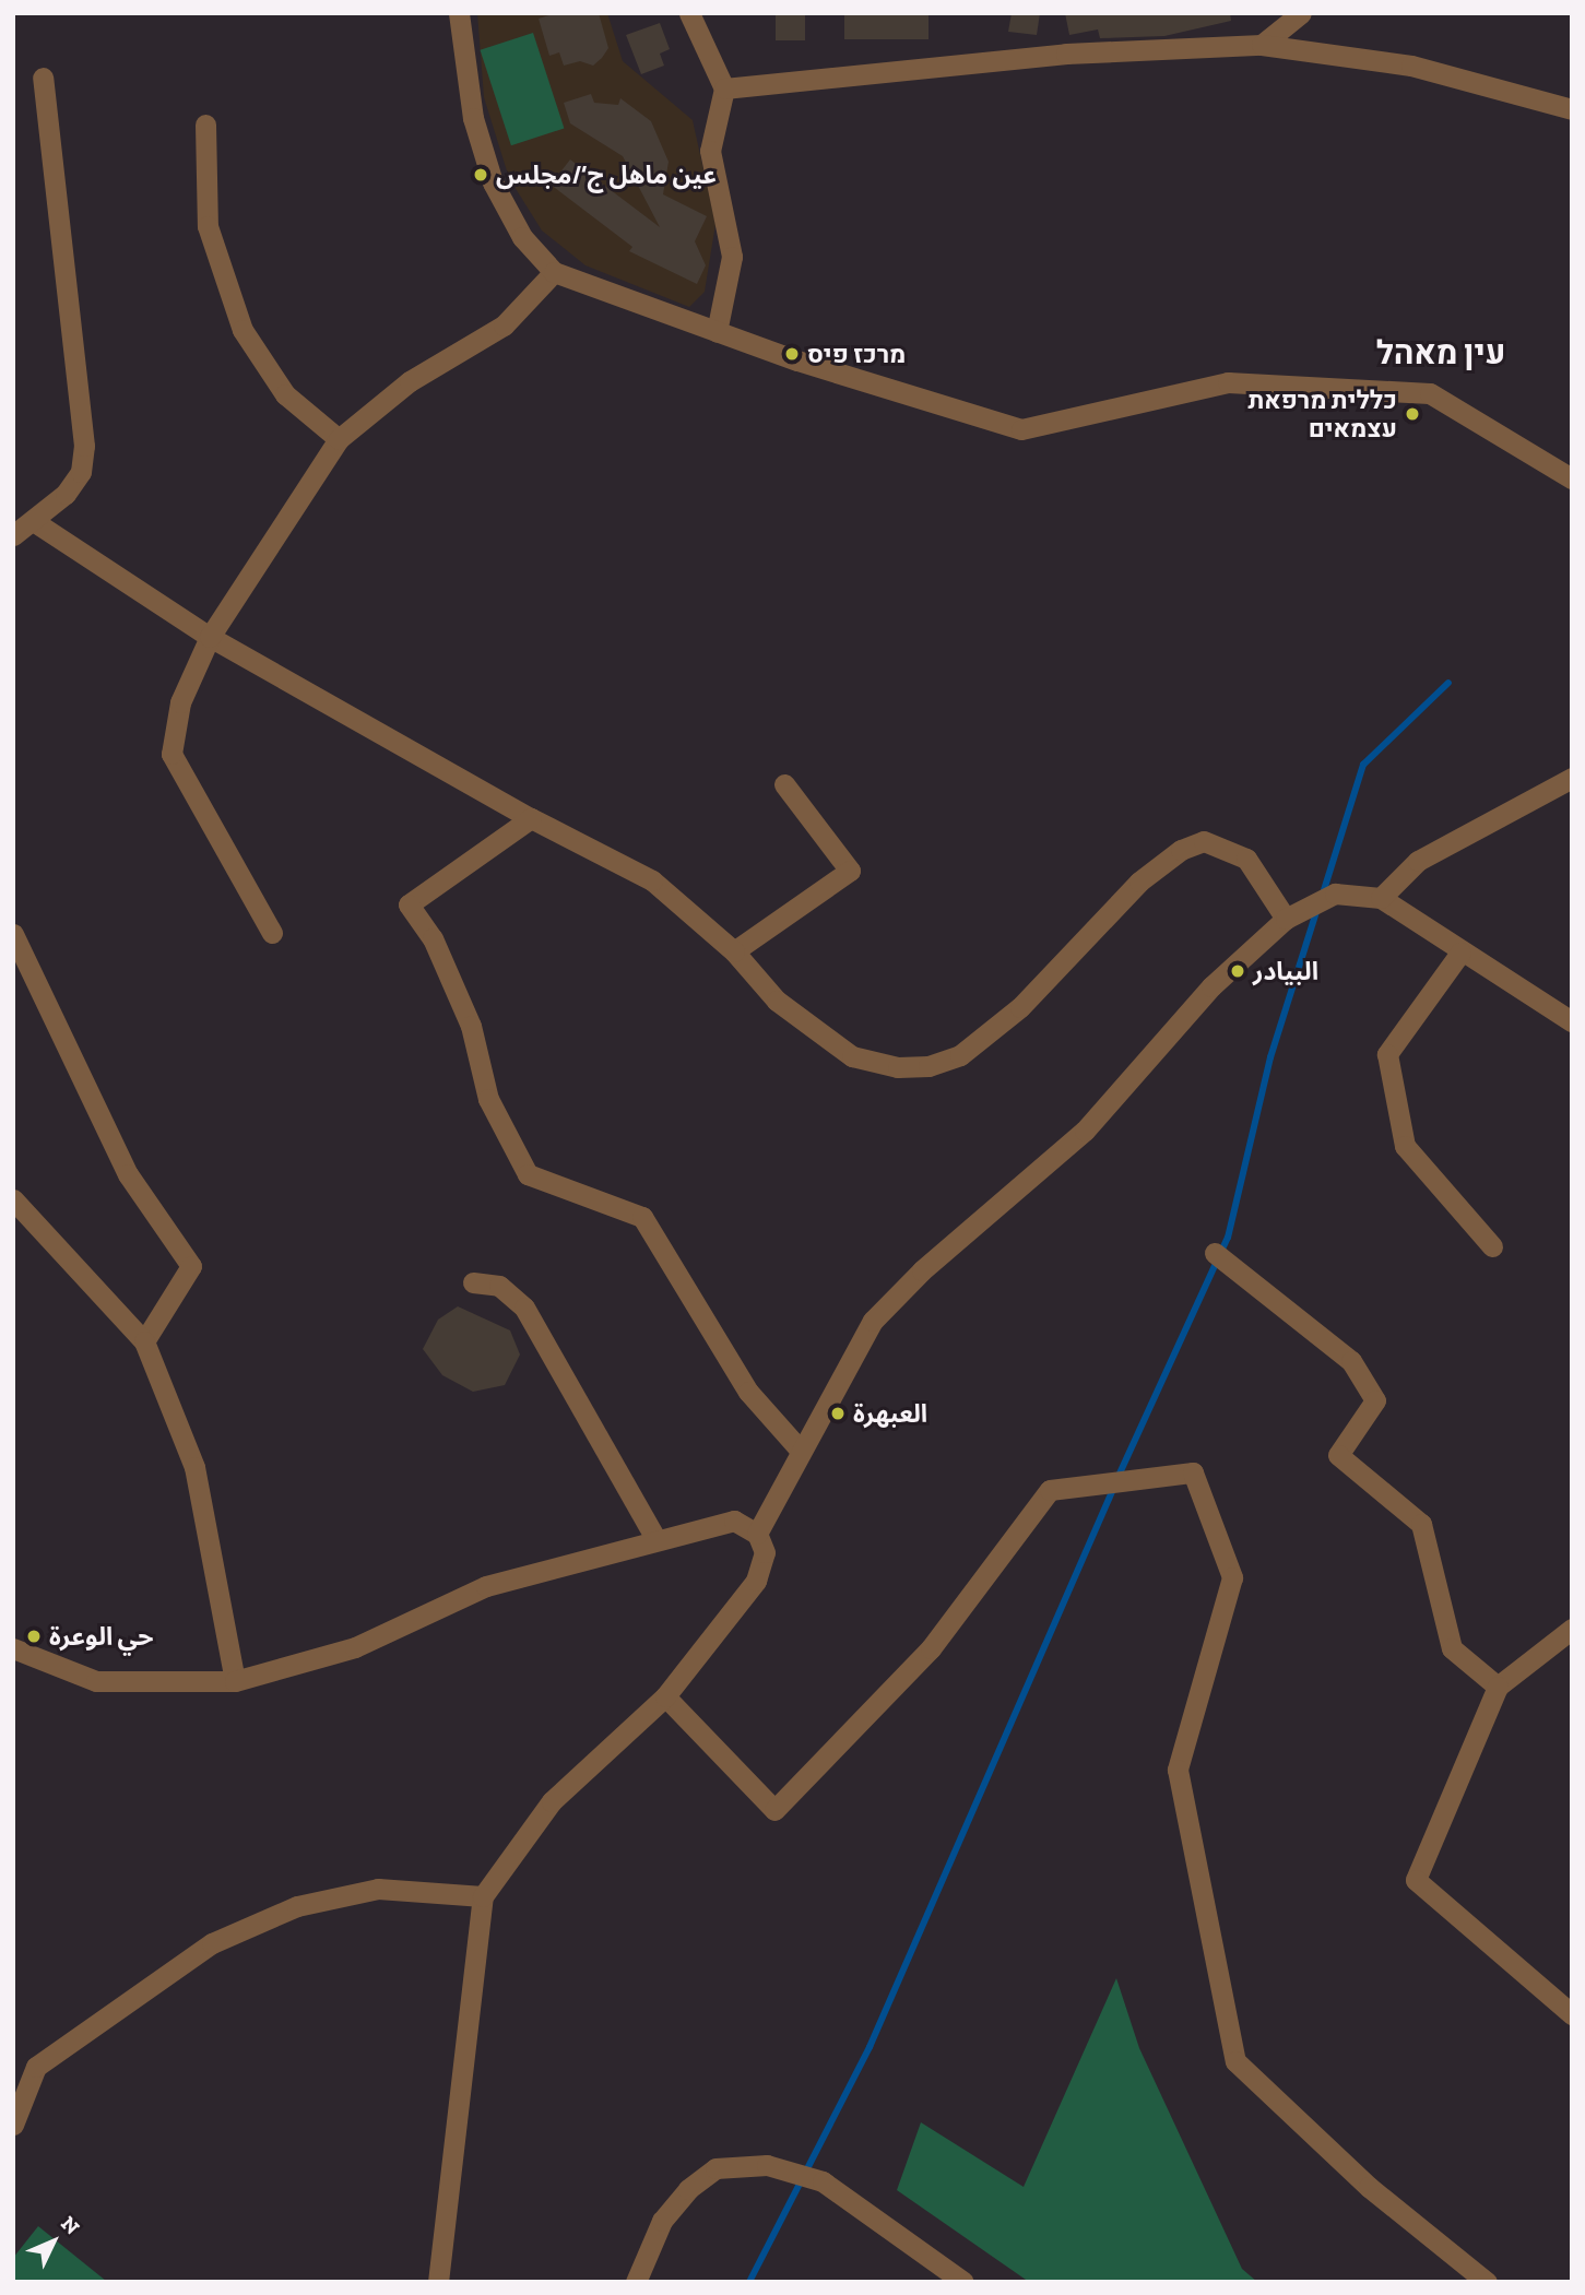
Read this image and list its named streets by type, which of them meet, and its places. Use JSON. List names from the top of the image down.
{
  "districts": ["עין מאהל"],
  "places": [
    "عين ماهل ج‘/مجلس",
    "מרכז פיס",
    "כללית מרפאת עצמאים",
    "البيادر",
    "العبهرة",
    "حي الوعرة"
  ],
  "north": "top right"
}
